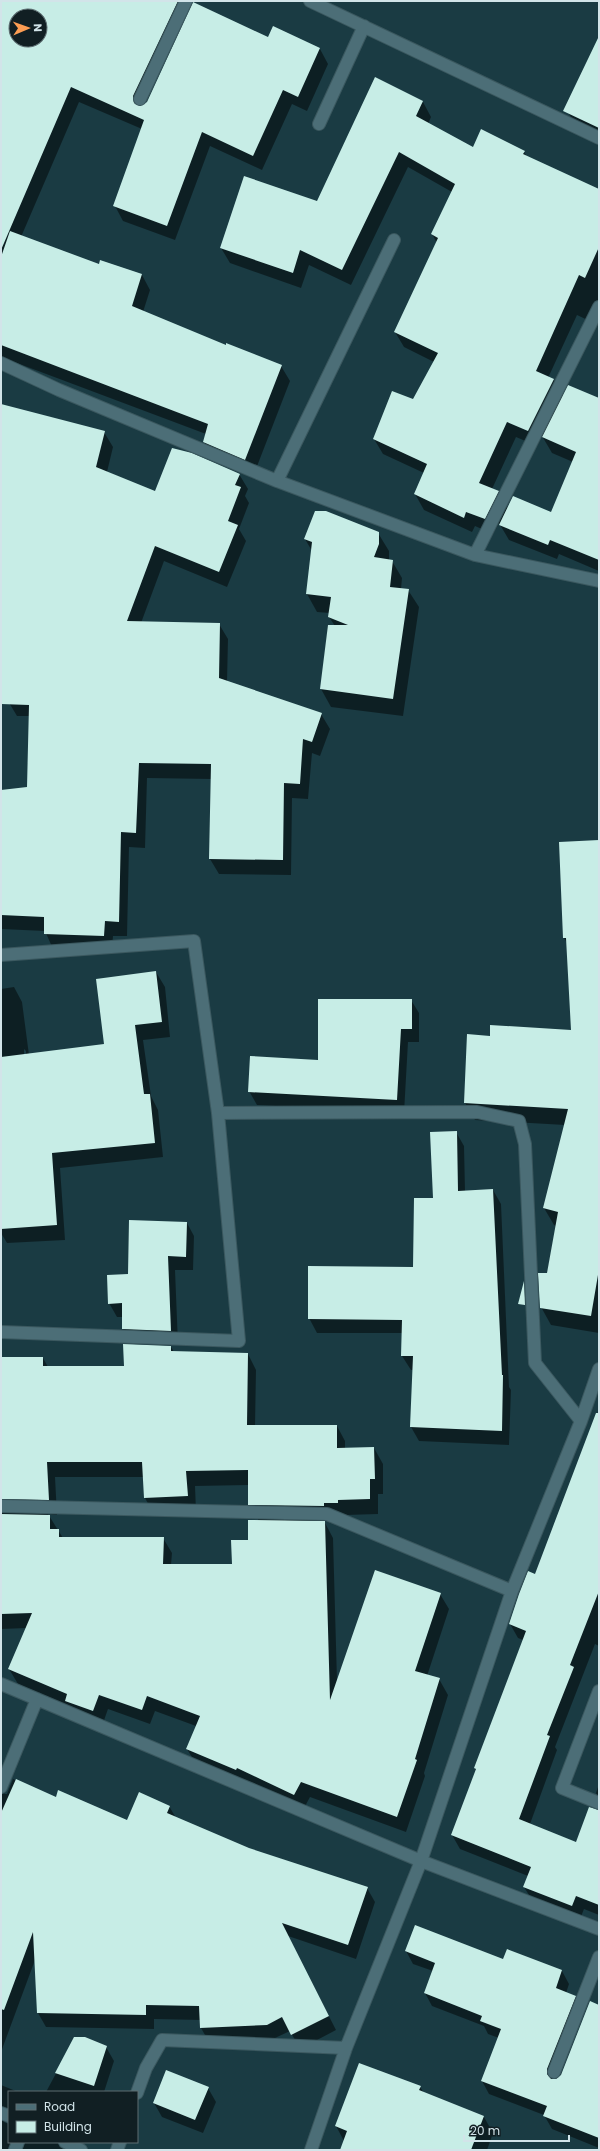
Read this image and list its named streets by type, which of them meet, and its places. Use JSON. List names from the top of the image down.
{
  "legend": ["Road", "Building"],
  "scale_bar": "20 m",
  "north": "right"
}
